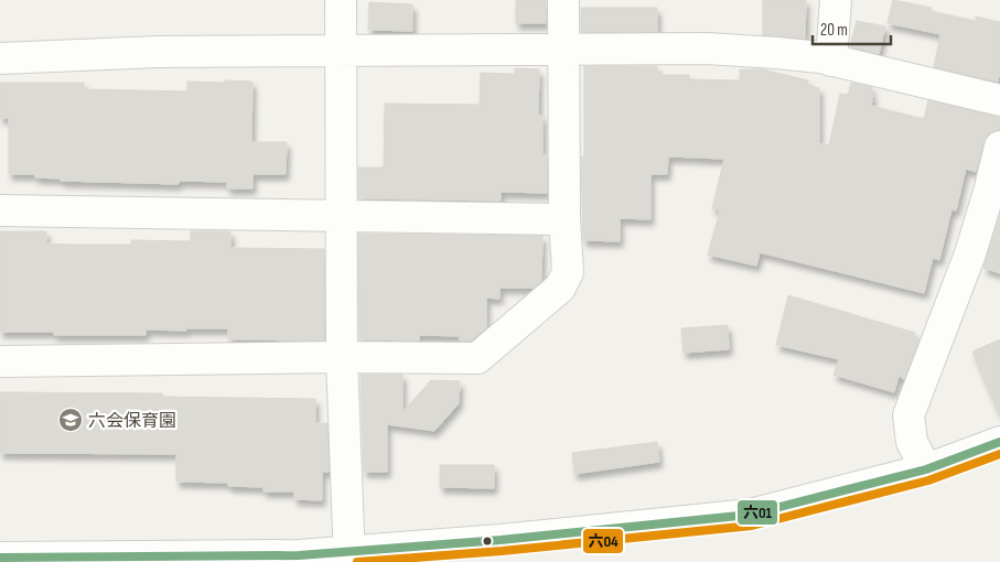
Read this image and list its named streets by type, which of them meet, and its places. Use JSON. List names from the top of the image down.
{
  "places": {
    "school or university": ["六会保育園"]
  },
  "lines": ["transit line 六01", "transit line 六04"],
  "scale_bar": "20 m"
}
